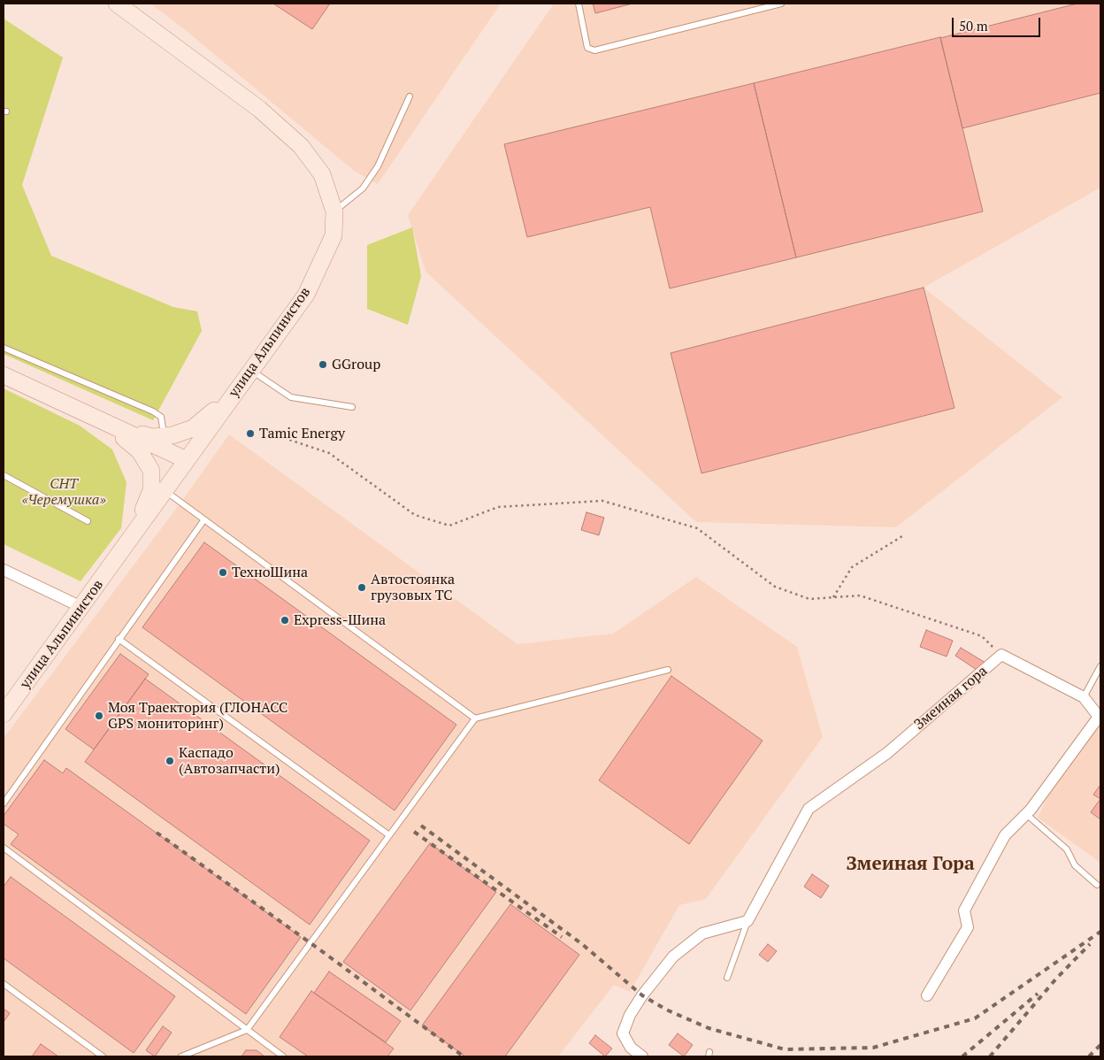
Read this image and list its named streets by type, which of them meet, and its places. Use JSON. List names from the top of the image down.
{
  "streets": {
    "main road": ["улица Альпинистов"],
    "street": ["Змеиная гора"]
  },
  "districts": ["Змеиная Гора"],
  "parks": ["СНТ «Черемушка»"],
  "places": [
    "GGroup",
    "Tamic Energy",
    "ТехноШина",
    "Автостоянка грузовых ТС",
    "Express-Шина",
    "Моя Траектория (ГЛОНАСС GPS мониторинг)",
    "Каспадо (Автозапчасти)"
  ],
  "scale_bar": "50 m"
}
